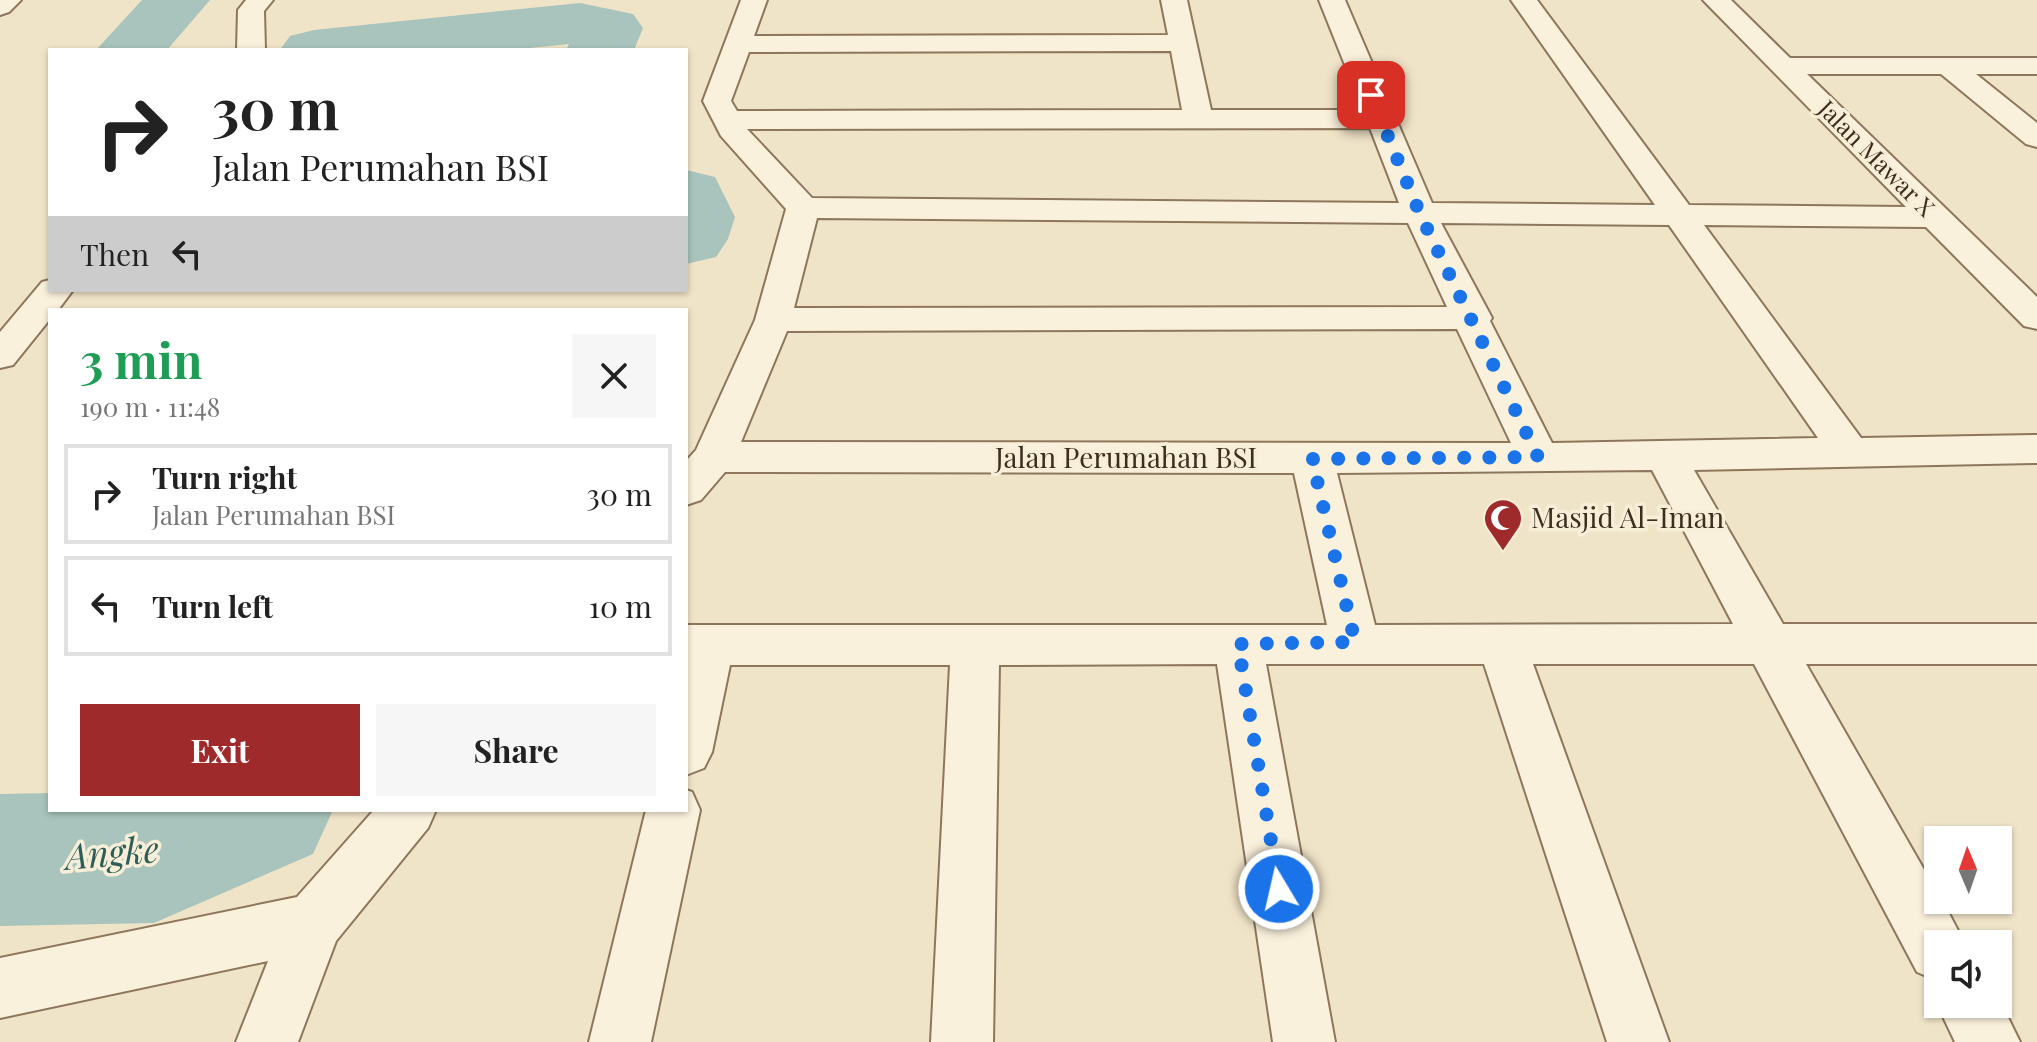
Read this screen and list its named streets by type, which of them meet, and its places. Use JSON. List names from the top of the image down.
{
  "streets": {
    "street": ["Jalan Mawar X", "Jalan Perumahan BSI"]
  },
  "water": ["Angke"],
  "places": {
    "mosque": ["Masjid Al-Iman"]
  },
  "north": "top",
  "page": {
    "turn": ["30 m", "Jalan Perumahan BSI"],
    "then": "Then",
    "heading": ["3 min", "190 m · 11:48"],
    "list": [
      {
        "name": "Turn right",
        "note": "Jalan Perumahan BSI",
        "value": "30 m"
      },
      {
        "name": "Turn left",
        "value": "10 m"
      }
    ],
    "buttons": ["Exit", "Share"]
  }
}
